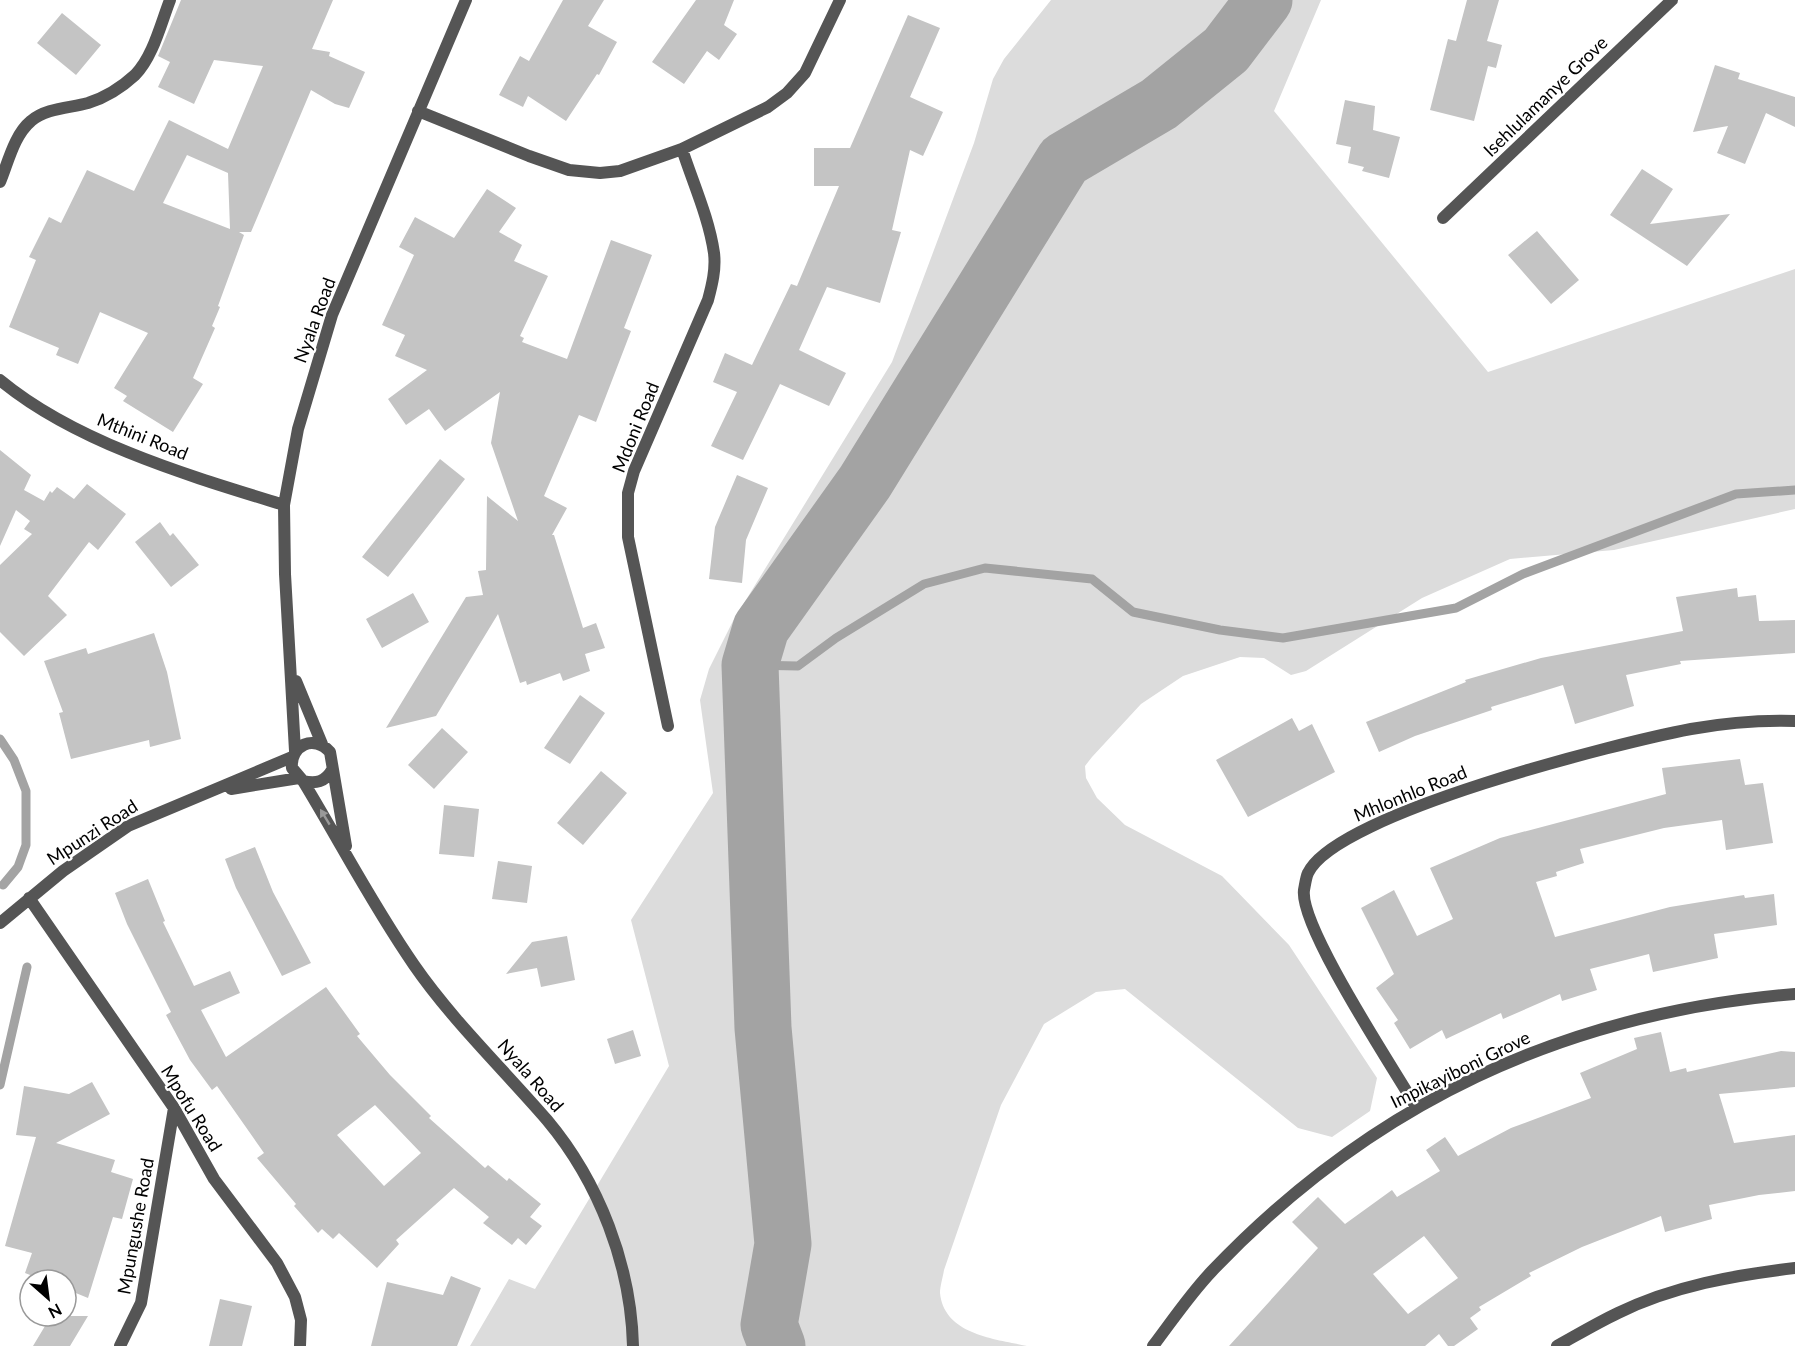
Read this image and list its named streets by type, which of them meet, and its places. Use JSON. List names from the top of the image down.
{
  "streets": {
    "street": [
      "Isehlulamanye Grove",
      "Nyala Road",
      "Mdoni Road",
      "Mthini Road",
      "Mhlonhlo Road",
      "Mpunzi Road",
      "Impikayiboni Grove",
      "Mpofu Road",
      "Mpungushe Road"
    ]
  },
  "crossings": [
    ["Nyala Road", "Mthini Road"],
    ["Nyala Road", "Mpunzi Road"],
    ["Mhlonhlo Road", "Impikayiboni Grove"],
    ["Mpunzi Road", "Mpofu Road"],
    ["Mpofu Road", "Mpungushe Road"]
  ],
  "north": "bottom right"
}
